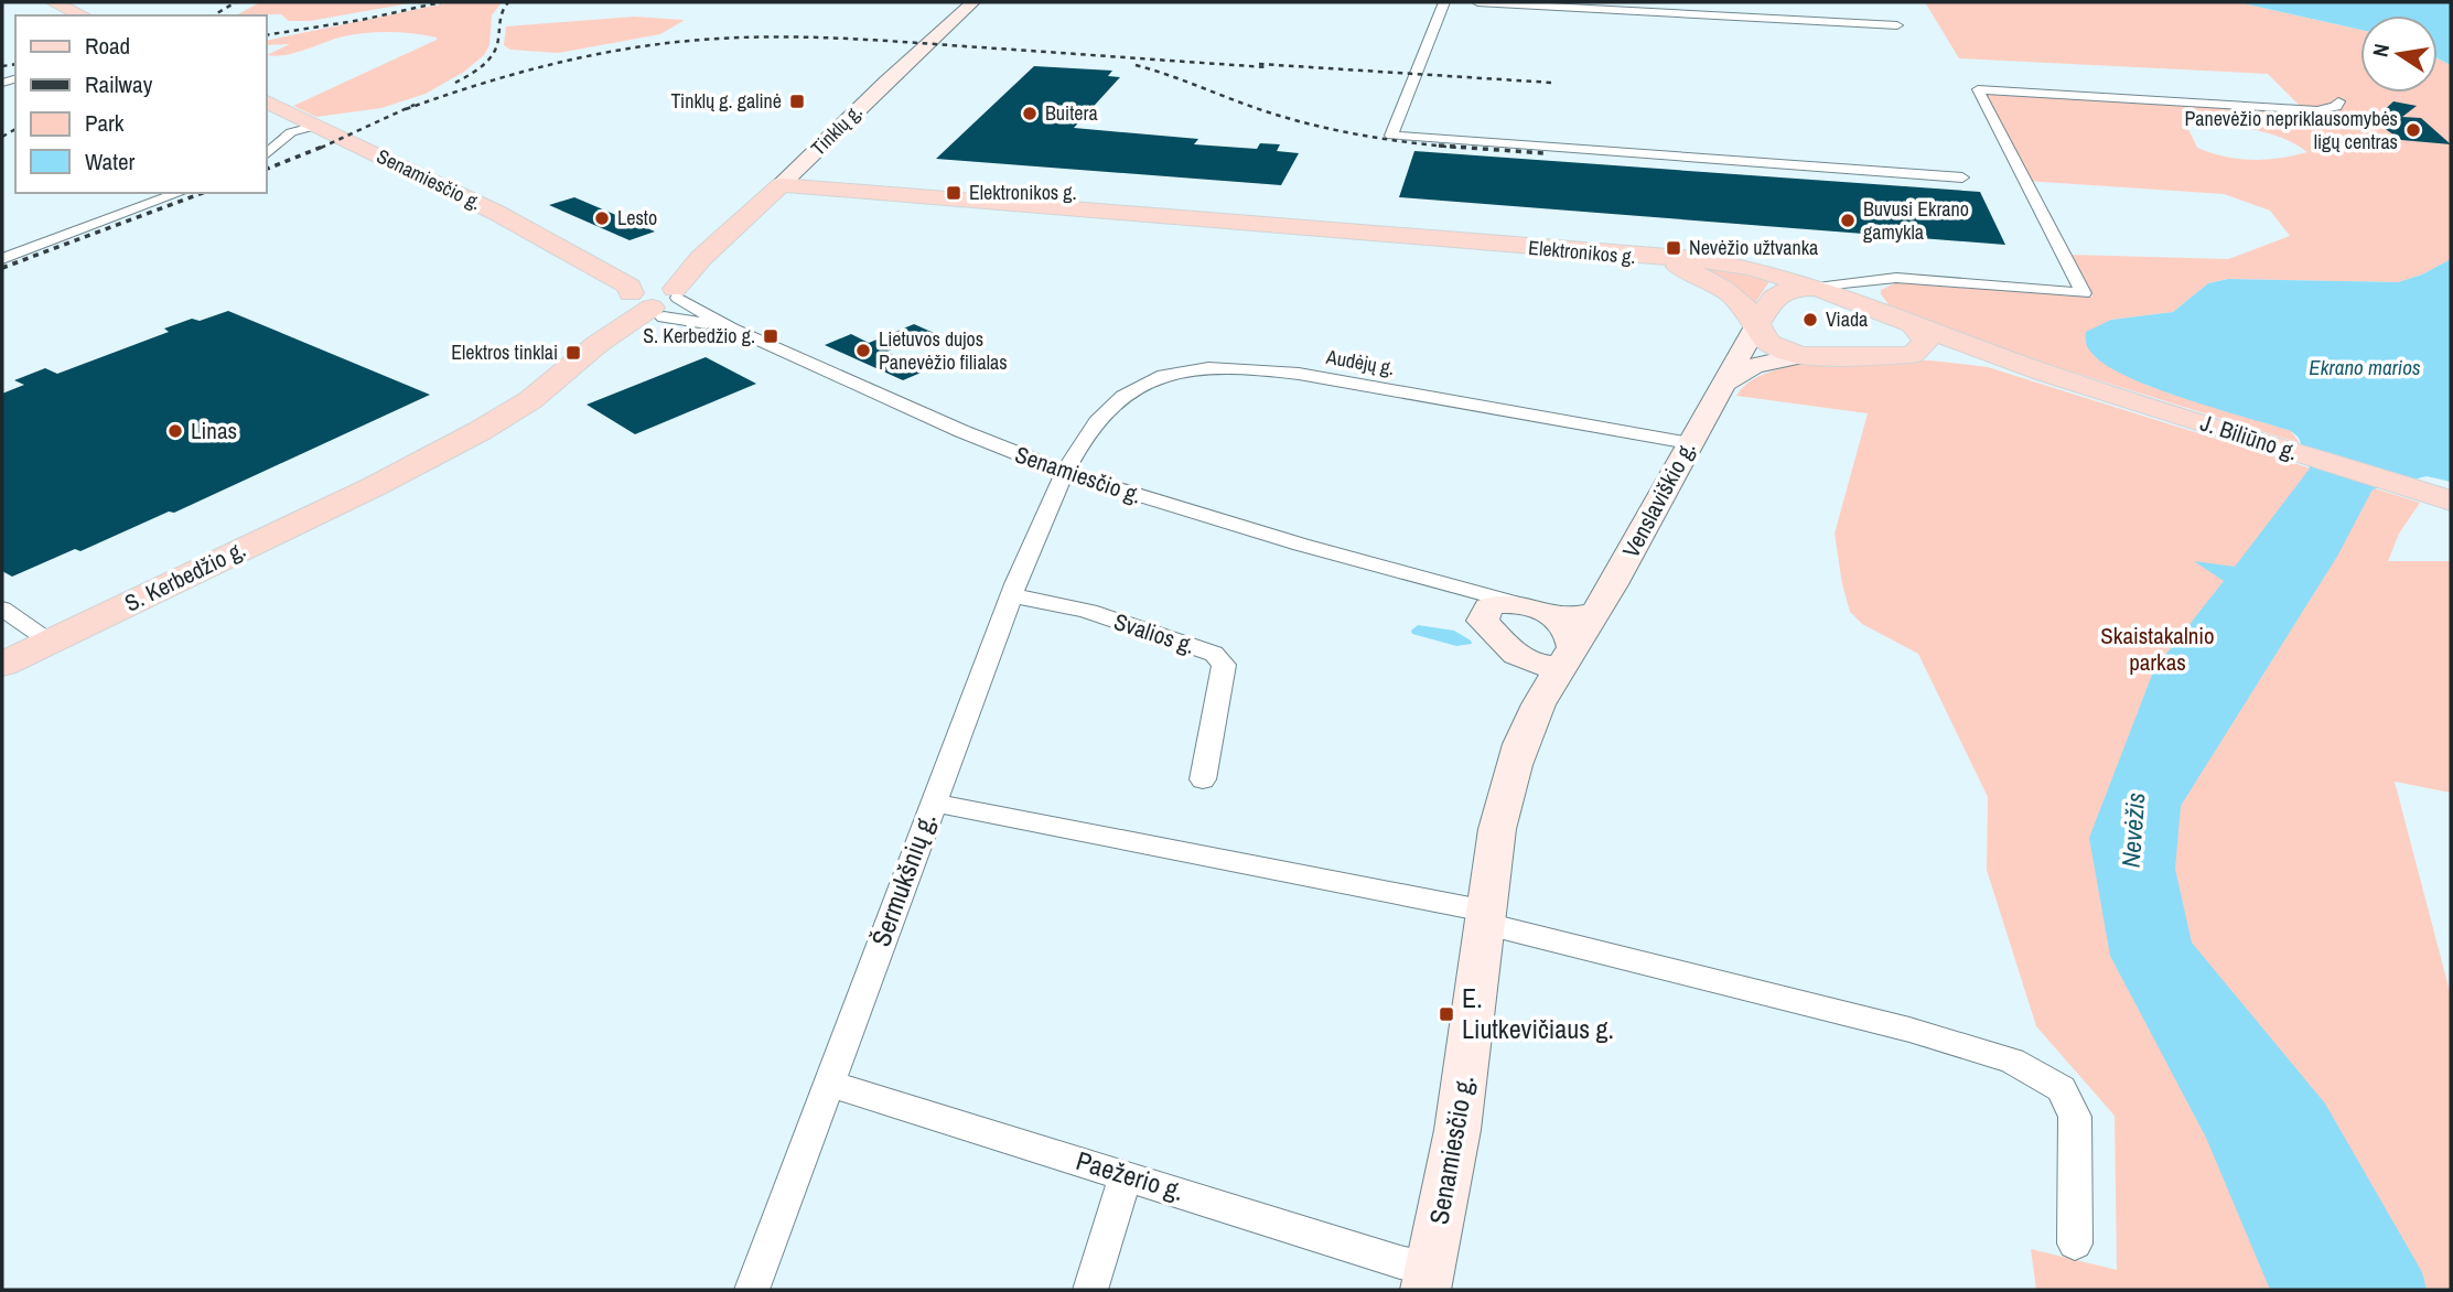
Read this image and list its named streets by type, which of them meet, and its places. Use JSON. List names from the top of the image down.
{
  "streets": {
    "main road": [
      "Tinklų g.",
      "Senamiesčio g.",
      "Elektronikos g.",
      "J. Biliūno g.",
      "Venslaviškio g.",
      "S. Kerbedžio g."
    ],
    "street": [
      "Audėjų g.",
      "Svalios g.",
      "Šermukšnių g.",
      "Paežerio g."
    ]
  },
  "crossings": [
    ["Tinklų g.", "Senamiesčio g."],
    ["Tinklų g.", "Elektronikos g."],
    ["Tinklų g.", "S. Kerbedžio g."],
    ["Senamiesčio g.", "Audėjų g."],
    ["Senamiesčio g.", "Venslaviškio g."],
    ["Senamiesčio g.", "S. Kerbedžio g."],
    ["Senamiesčio g.", "Šermukšnių g."],
    ["Senamiesčio g.", "Paežerio g."],
    ["Elektronikos g.", "J. Biliūno g."],
    ["Elektronikos g.", "Venslaviškio g."],
    ["Audėjų g.", "Venslaviškio g."],
    ["Audėjų g.", "Šermukšnių g."],
    ["Svalios g.", "Šermukšnių g."],
    ["Šermukšnių g.", "Paežerio g."]
  ],
  "water": ["Ekrano marios", "Nevėžis"],
  "parks": ["Skaistakalnio parkas"],
  "places": {
    "transit": [
      "Tinklų g. galinė",
      "Elektronikos g.",
      "Nevėžio užtvanka",
      "S. Kerbedžio g.",
      "Elektros tinklai",
      "E. Liutkevičiaus g."
    ],
    "other": [
      "Buitera",
      "Panevėžio nepriklausomybės ligų centras",
      "Lesto",
      "Buvusi Ekrano gamykla",
      "Viada",
      "Lietuvos dujos Panevėžio filialas",
      "Linas"
    ]
  },
  "legend": [
    "Road",
    "Railway",
    "Park",
    "Water"
  ],
  "north": "left"
}
